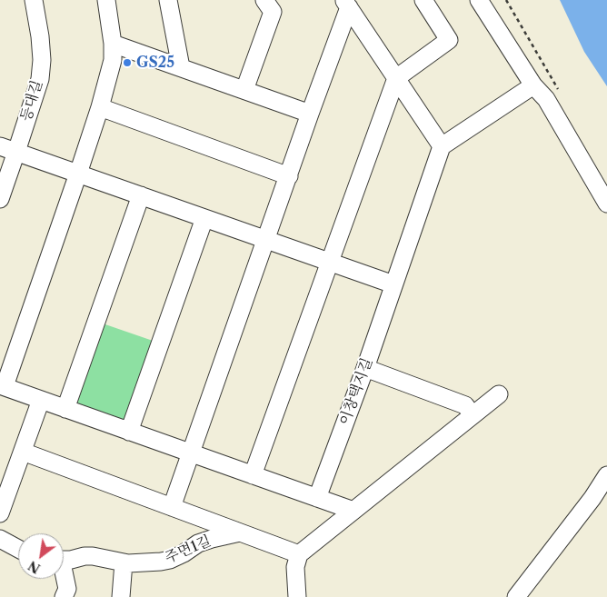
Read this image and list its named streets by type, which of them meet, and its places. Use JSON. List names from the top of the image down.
{
  "streets": {
    "street": ["등대길", "이창택지길", "주면1길"]
  },
  "places": ["GS25"],
  "north": "bottom left"
}
